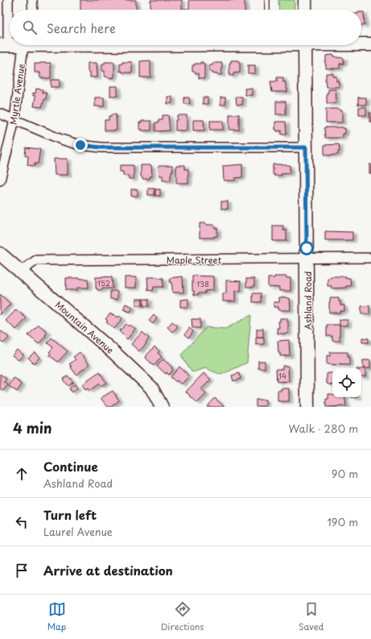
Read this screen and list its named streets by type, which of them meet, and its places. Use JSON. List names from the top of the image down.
{
  "streets": {
    "street": [
      "Myrtle Avenue",
      "Maple Street",
      "Ashland Road",
      "Mountain Avenue"
    ]
  },
  "crossings": [
    ["Maple Street", "Ashland Road"],
    ["Maple Street", "Mountain Avenue"]
  ],
  "house_numbers": ["152", "138", "14"],
  "page": {
    "search": "Search here",
    "heading": ["4 min", "Walk · 280 m"],
    "list": [
      ["Continue", "Ashland Road", "90 m"],
      ["Turn left", "Laurel Avenue", "190 m"],
      "Arrive at destination"
    ],
    "nav": ["Map", "Directions", "Saved"]
  }
}
